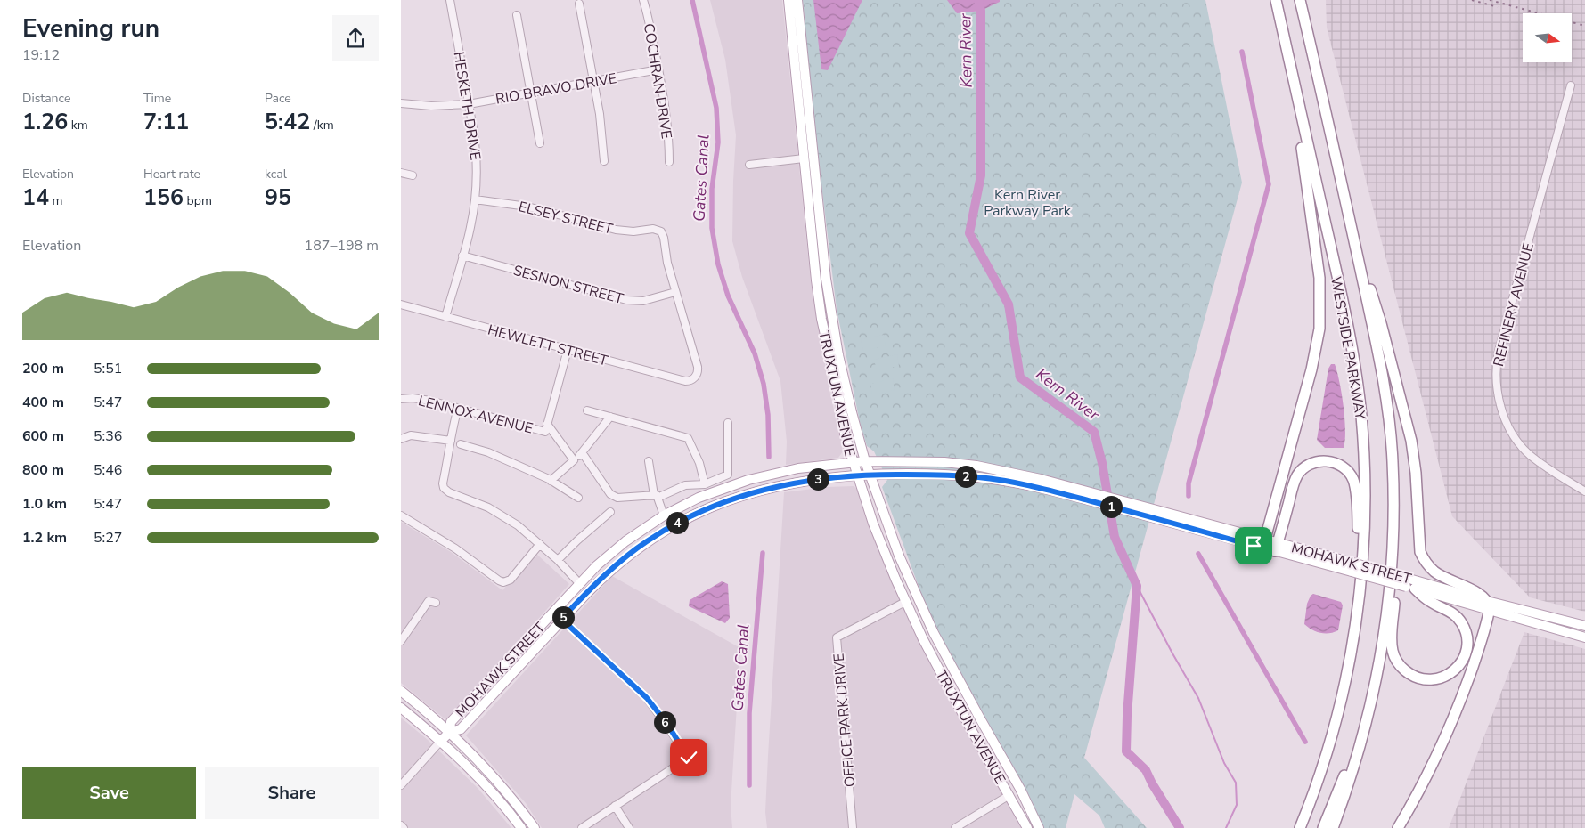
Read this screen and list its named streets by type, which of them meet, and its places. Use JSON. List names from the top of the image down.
{
  "streets": {
    "highway": ["WESTSIDE PARKWAY"],
    "main road": ["TRUXTUN AVENUE", "MOHAWK STREET"],
    "street": [
      "COCHRAN DRIVE",
      "RIO BRAVO DRIVE",
      "HESKETH DRIVE",
      "ELSEY STREET",
      "SESNON STREET",
      "REFINERY AVENUE",
      "HEWLETT STREET",
      "LENNOX AVENUE",
      "OFFICE PARK DRIVE"
    ]
  },
  "crossings": [
    ["COCHRAN DRIVE", "RIO BRAVO DRIVE"],
    ["RIO BRAVO DRIVE", "HESKETH DRIVE"],
    ["HESKETH DRIVE", "ELSEY STREET"],
    ["HESKETH DRIVE", "SESNON STREET"],
    ["HESKETH DRIVE", "HEWLETT STREET"],
    ["ELSEY STREET", "SESNON STREET"],
    ["ELSEY STREET", "HEWLETT STREET"],
    ["SESNON STREET", "HEWLETT STREET"],
    ["HEWLETT STREET", "LENNOX AVENUE"],
    ["TRUXTUN AVENUE", "MOHAWK STREET"],
    ["TRUXTUN AVENUE", "OFFICE PARK DRIVE"]
  ],
  "water": ["Kern River", "Gates Canal"],
  "parks": ["Kern River Parkway Park"],
  "north": "right",
  "page": {
    "heading": ["Evening run", "19:12"],
    "stats": [
      ["Distance", "1.26 km"],
      ["Time", "7:11"],
      ["Pace", "5:42 /km"],
      ["Elevation", "14 m"],
      ["Heart rate", "156 bpm"],
      ["kcal", "95"]
    ],
    "chart": ["Elevation", "187–198 m"],
    "list": [
      {
        "name": "200 m",
        "note": "5:51"
      },
      {
        "name": "400 m",
        "note": "5:47"
      },
      {
        "name": "600 m",
        "note": "5:36"
      },
      {
        "name": "800 m",
        "note": "5:46"
      },
      {
        "name": "1.0 km",
        "note": "5:47"
      },
      {
        "name": "1.2 km",
        "note": "5:27"
      }
    ],
    "pins": [
      "2",
      "3",
      "1",
      "4",
      "5",
      "6"
    ],
    "buttons": ["Save", "Share"]
  }
}
